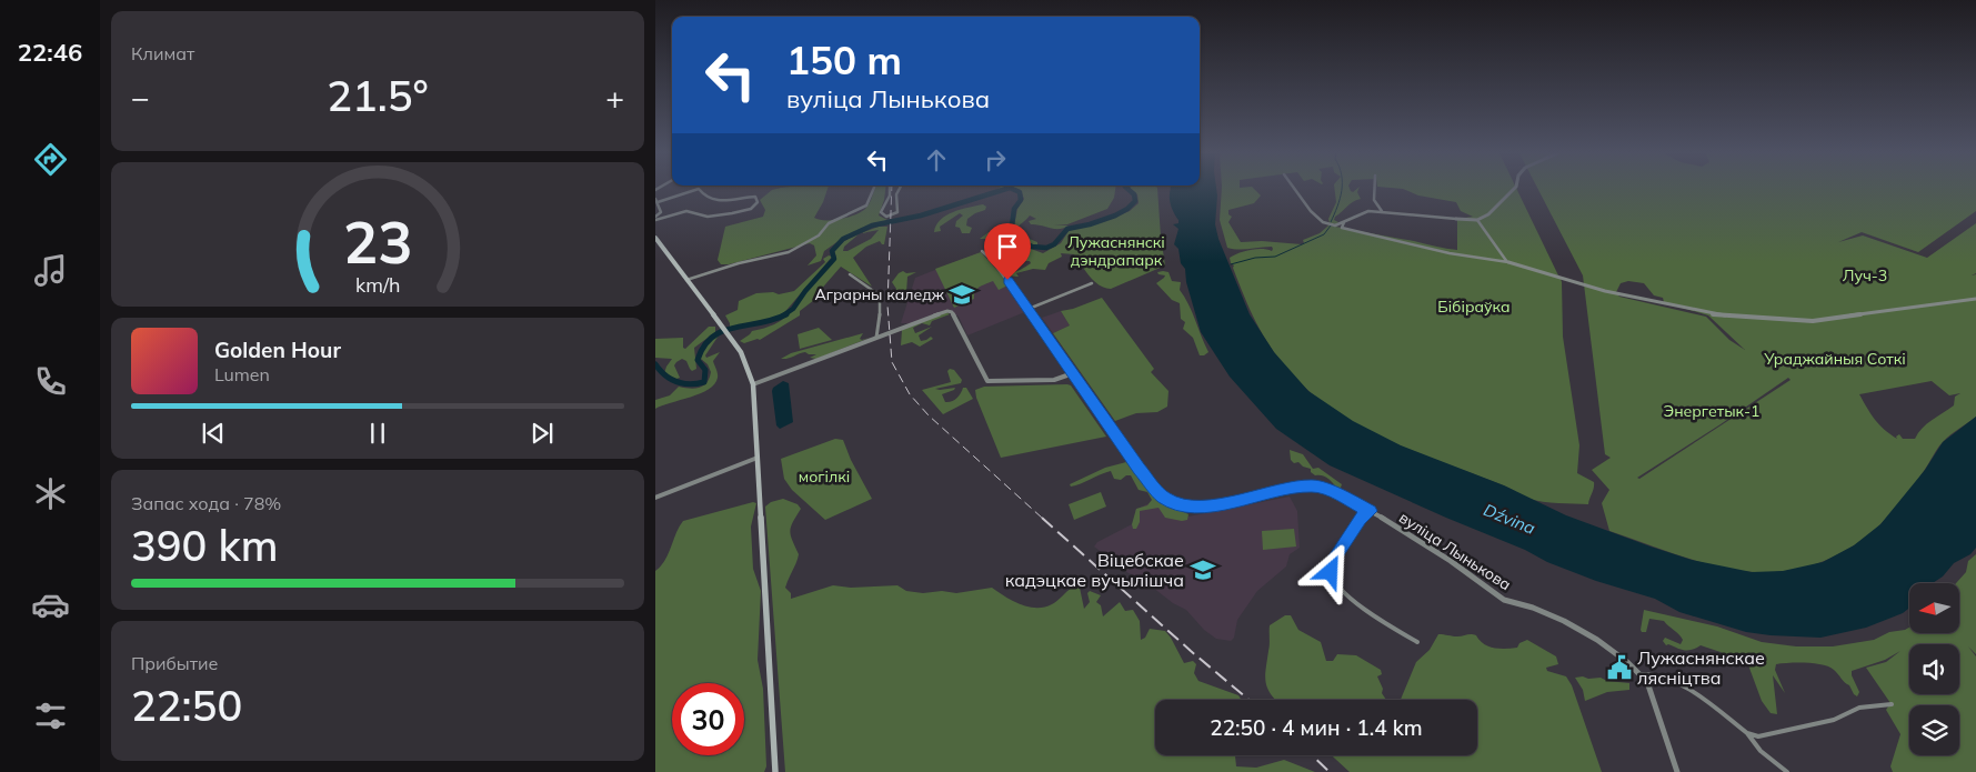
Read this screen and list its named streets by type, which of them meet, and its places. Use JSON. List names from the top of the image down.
{
  "streets": {
    "street": ["вуліца Лынькова"]
  },
  "water": ["Dźvina"],
  "parks": [
    "Лужаснянскі дэндрапарк",
    "Луч-3",
    "Бібіраўка",
    "Ураджайныя Соткі",
    "Энергетык-1",
    "могілкі"
  ],
  "places": {
    "school or university": ["Аграрны каледж", "Віцебскае кадэцкае вучылішча"],
    "public building": ["Лужаснянскае лясніцтва"]
  },
  "north": "left",
  "page": {
    "tabs": "22:46",
    "tile": [
      "Климат",
      ["Запас хода · 78%", "390 km"],
      ["Прибытие", "22:50"]
    ],
    "turn": ["150 m", "вуліца Лынькова"],
    "heat": ["−", "21.5°", "+"],
    "song": ["Golden Hour", "Lumen"],
    "limit": "30",
    "trip": "22:50 · 4 мин · 1.4 km",
    "gauge": ["23", "km/h"]
  }
}
